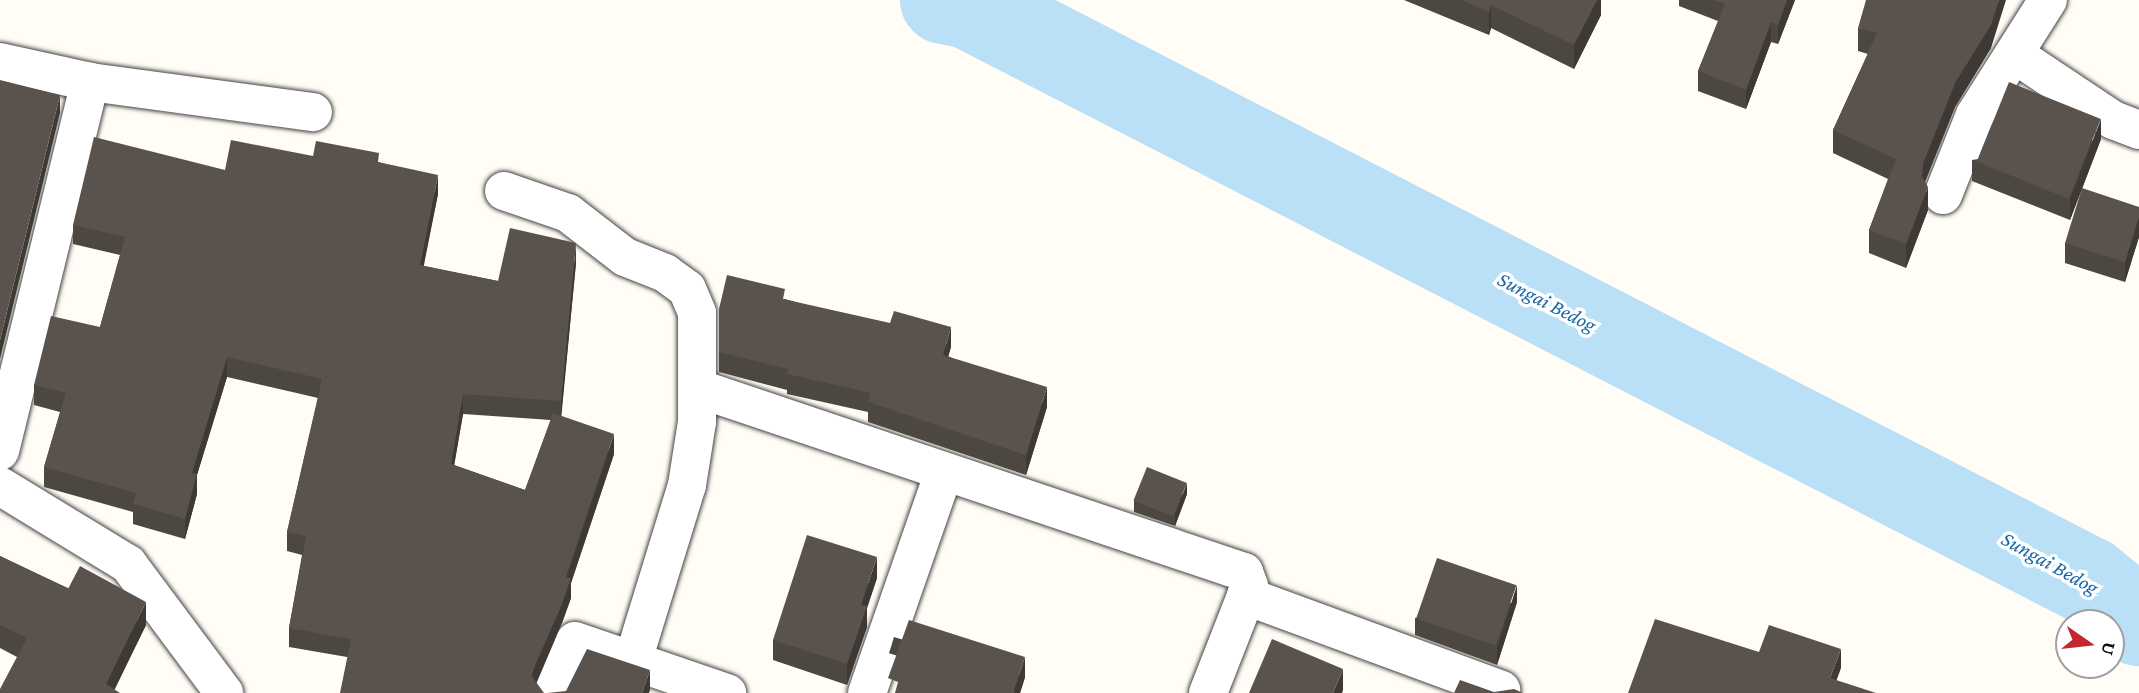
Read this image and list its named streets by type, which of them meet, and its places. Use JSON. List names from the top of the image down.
{
  "water": ["Sungai Bedog"],
  "north": "right"
}
